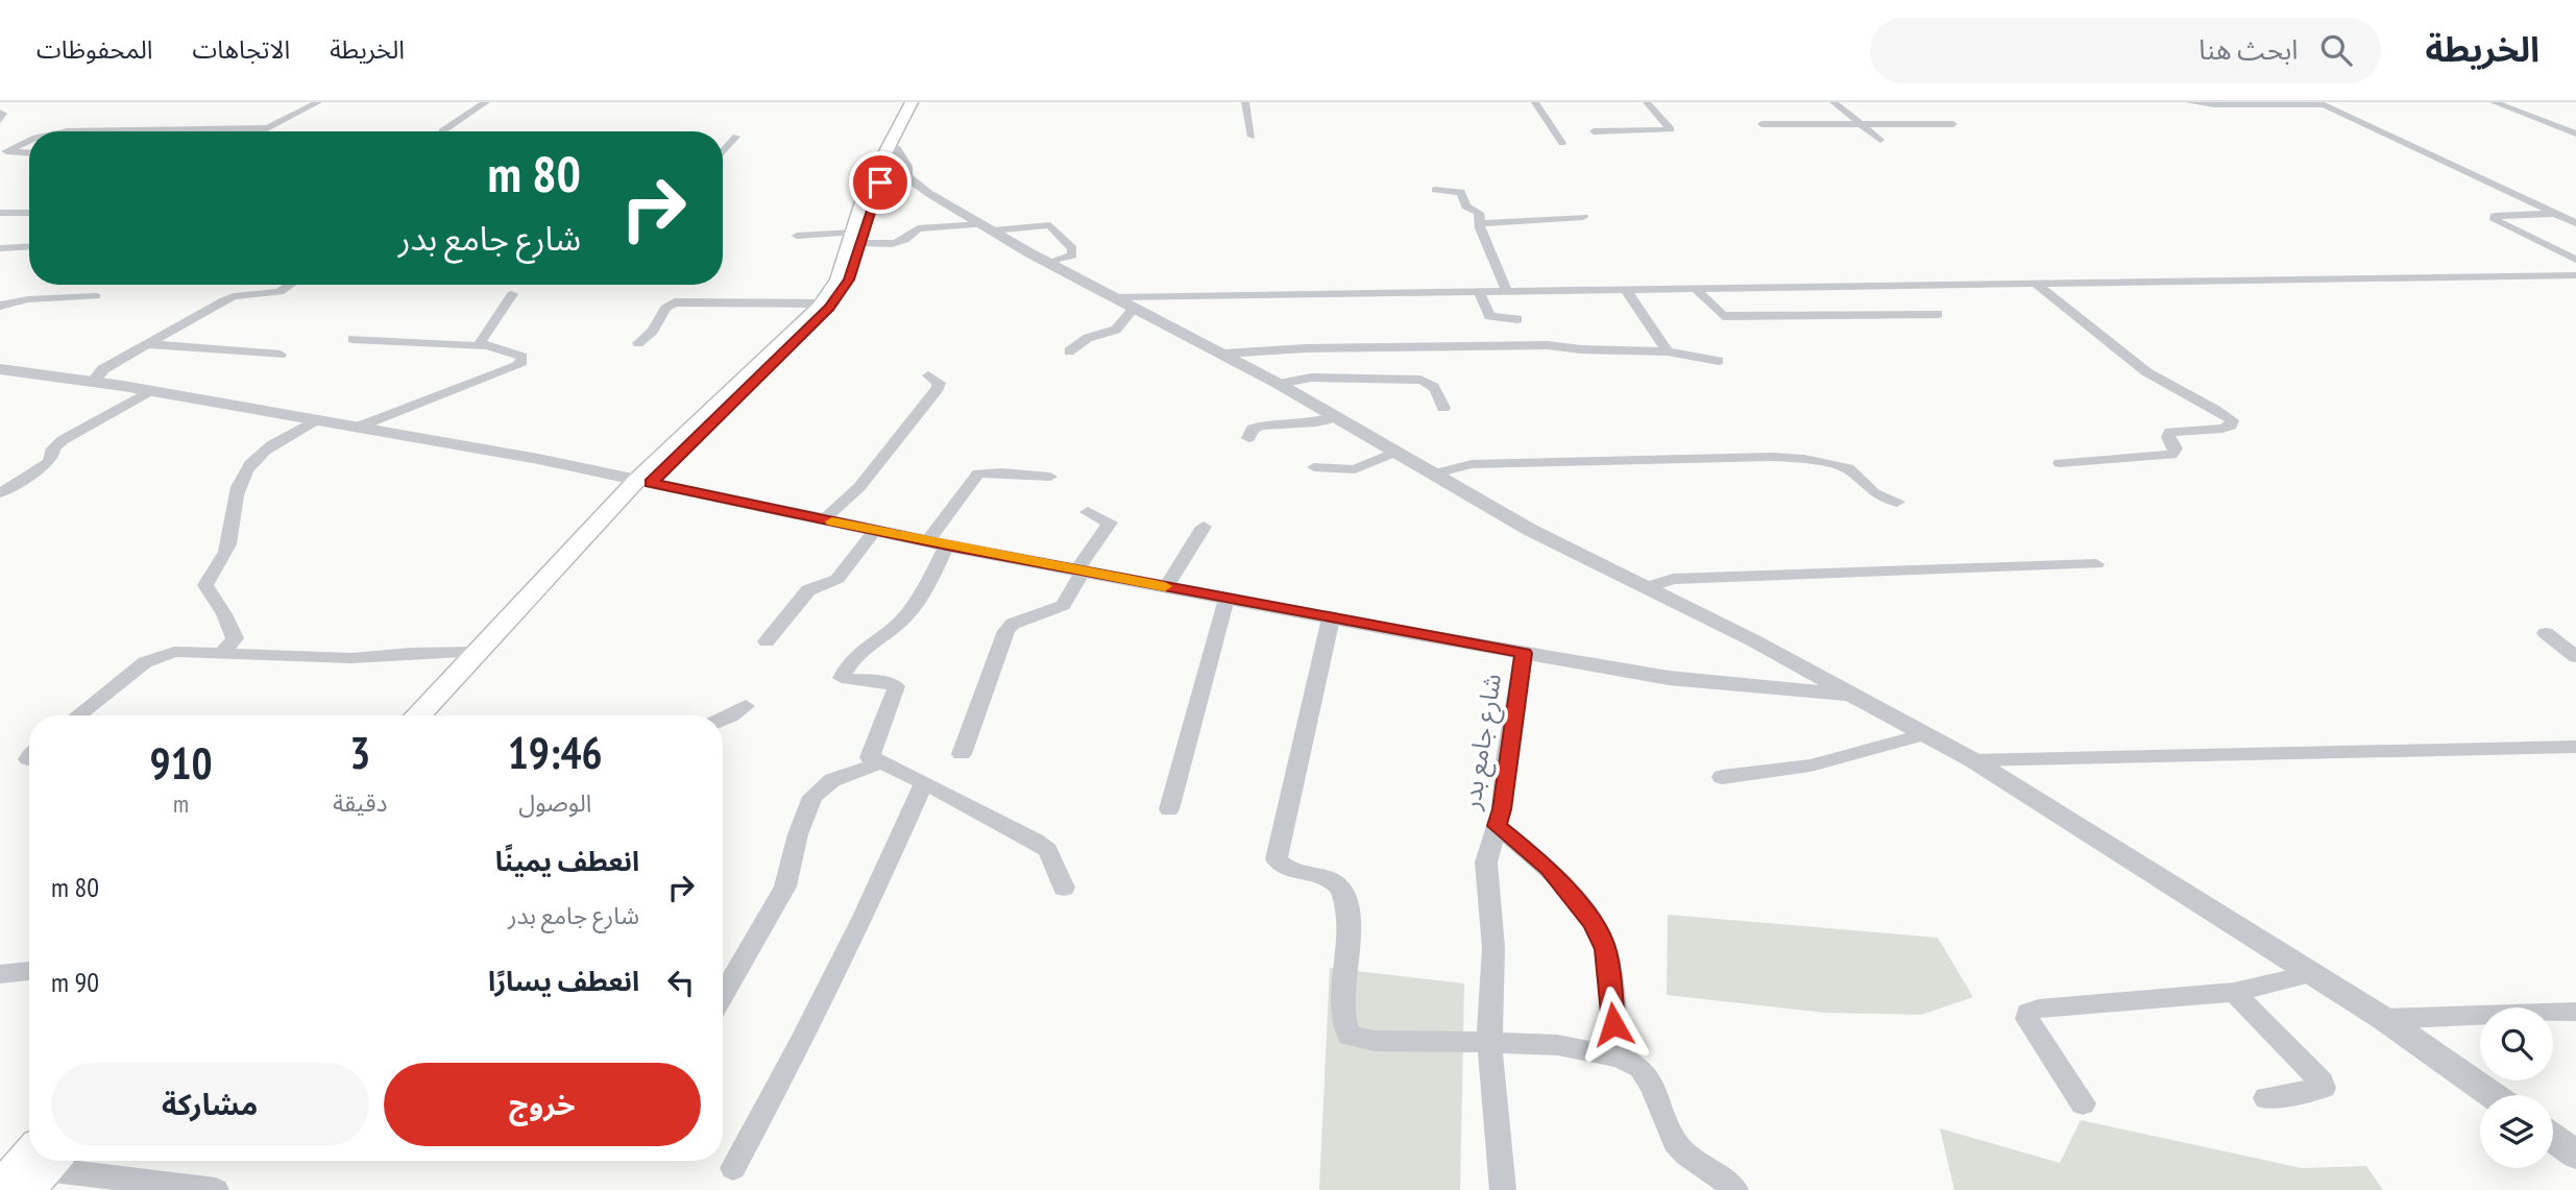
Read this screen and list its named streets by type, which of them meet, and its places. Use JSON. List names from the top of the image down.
{
  "streets": {
    "street": ["شارع جامع بدر"]
  },
  "page": {
    "header": "الخريطة",
    "search": "ابحث هنا",
    "nav": ["الخريطة", "الاتجاهات", "المحفوظات"],
    "turn": ["80 m", "شارع جامع بدر"],
    "eta": [
      "19:46",
      "الوصول",
      "3",
      "دقيقة",
      "910",
      "m"
    ],
    "list": [
      {
        "name": "انعطف يمينًا",
        "note": "شارع جامع بدر",
        "value": "80 m"
      },
      {
        "name": "انعطف يسارًا",
        "value": "90 m"
      }
    ],
    "buttons": ["خروج", "مشاركة"]
  }
}
